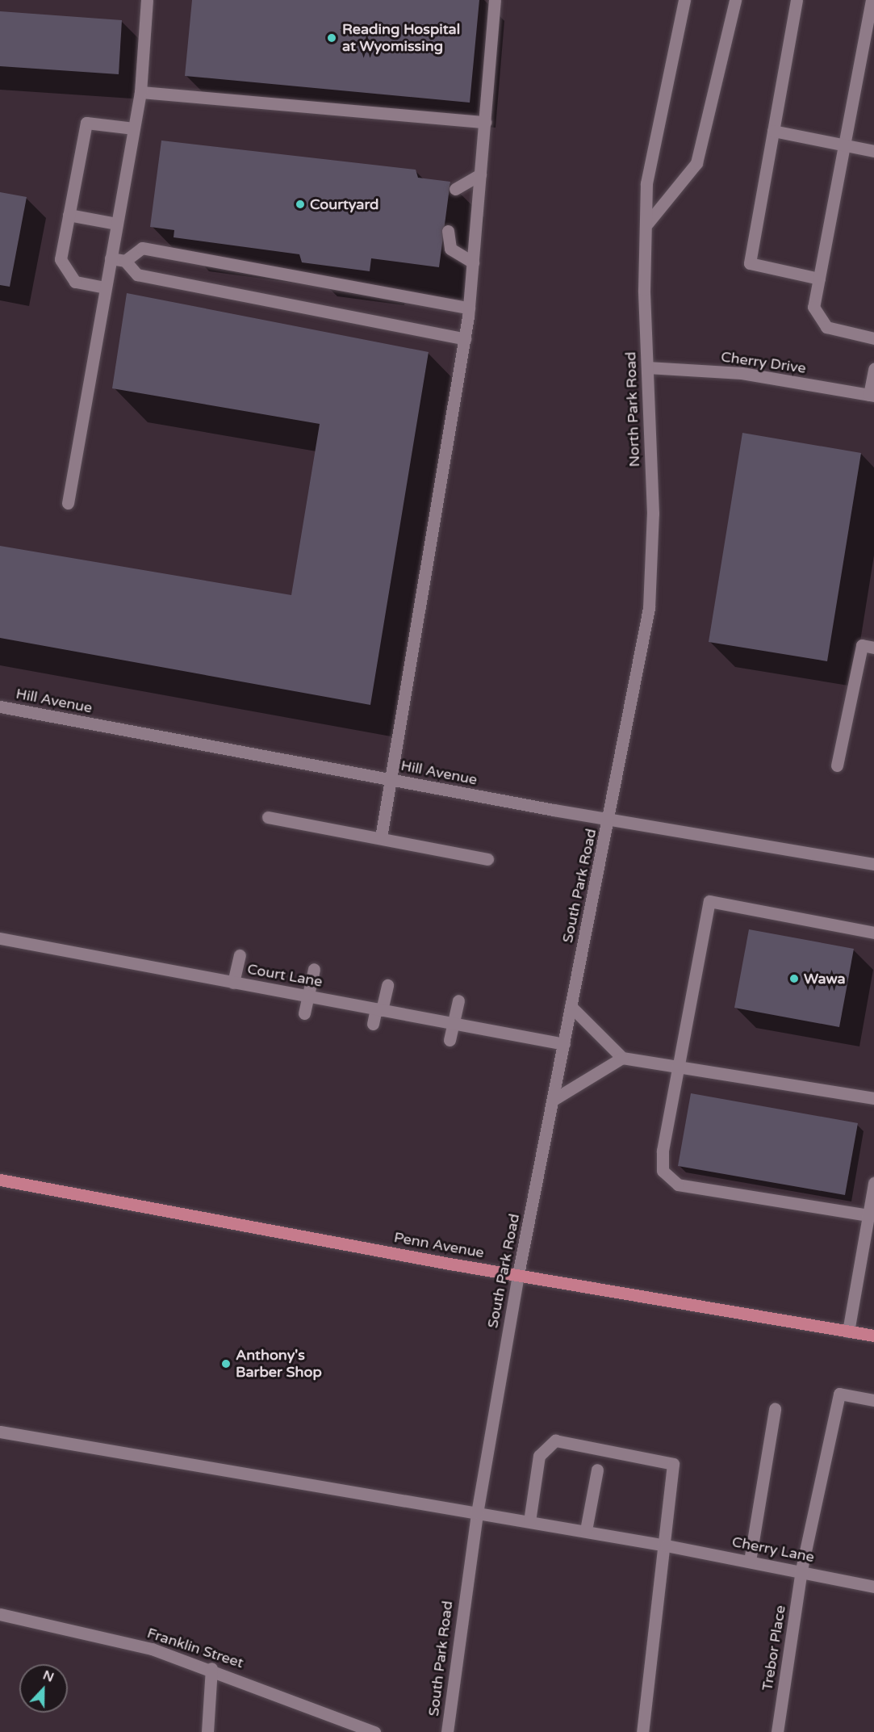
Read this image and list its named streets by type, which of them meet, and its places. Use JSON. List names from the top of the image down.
{
  "streets": {
    "main road": ["Penn Avenue"],
    "street": [
      "Cherry Drive",
      "North Park Road",
      "Hill Avenue",
      "South Park Road",
      "Court Lane",
      "Cherry Lane",
      "Franklin Street",
      "Trebor Place"
    ]
  },
  "crossings": [
    ["Cherry Drive", "North Park Road"],
    ["North Park Road", "Hill Avenue"],
    ["North Park Road", "South Park Road"],
    ["Hill Avenue", "South Park Road"],
    ["South Park Road", "Court Lane"],
    ["South Park Road", "Penn Avenue"],
    ["South Park Road", "Cherry Lane"],
    ["Cherry Lane", "Trebor Place"]
  ],
  "places": [
    "Reading Hospital at Wyomissing",
    "Courtyard",
    "Wawa",
    "Anthony's Barber Shop"
  ],
  "north": "top"
}
